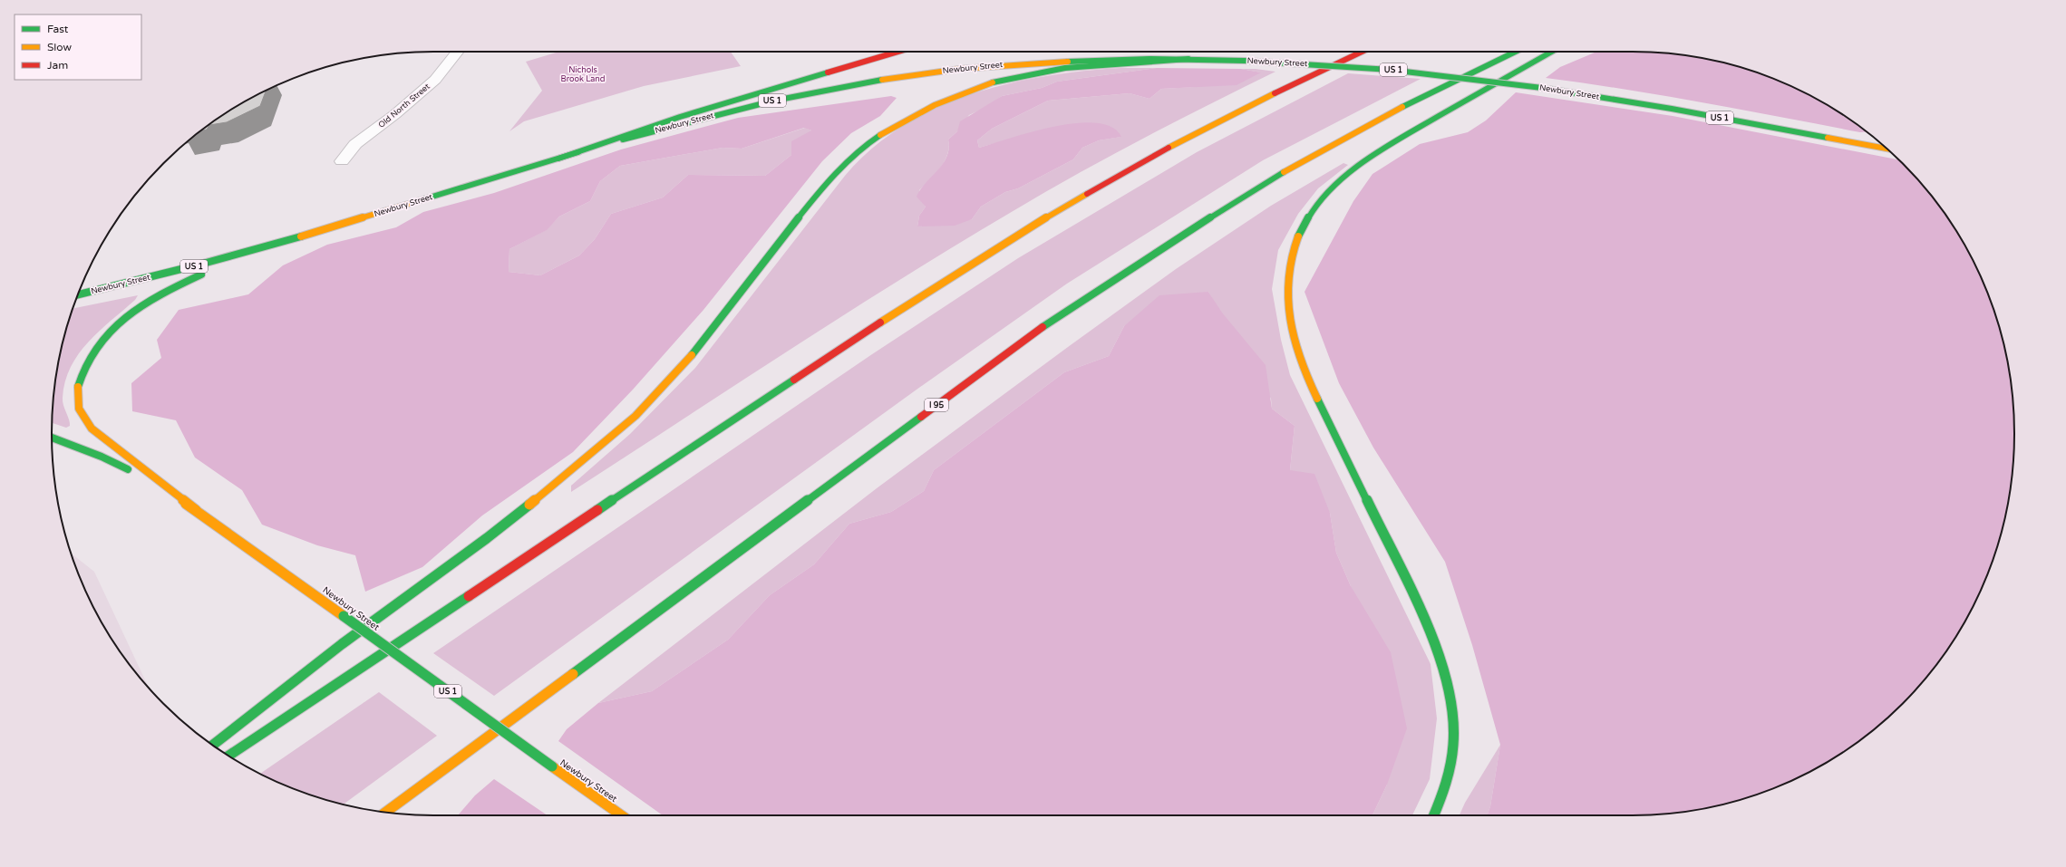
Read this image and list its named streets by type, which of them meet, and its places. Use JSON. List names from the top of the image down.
{
  "streets": {
    "main road": ["Newbury Street", "US 1", "I 95"],
    "street": ["Old North Street"]
  },
  "parks": ["Nichols Brook Land"],
  "legend": ["Fast", "Slow", "Jam"]
}
